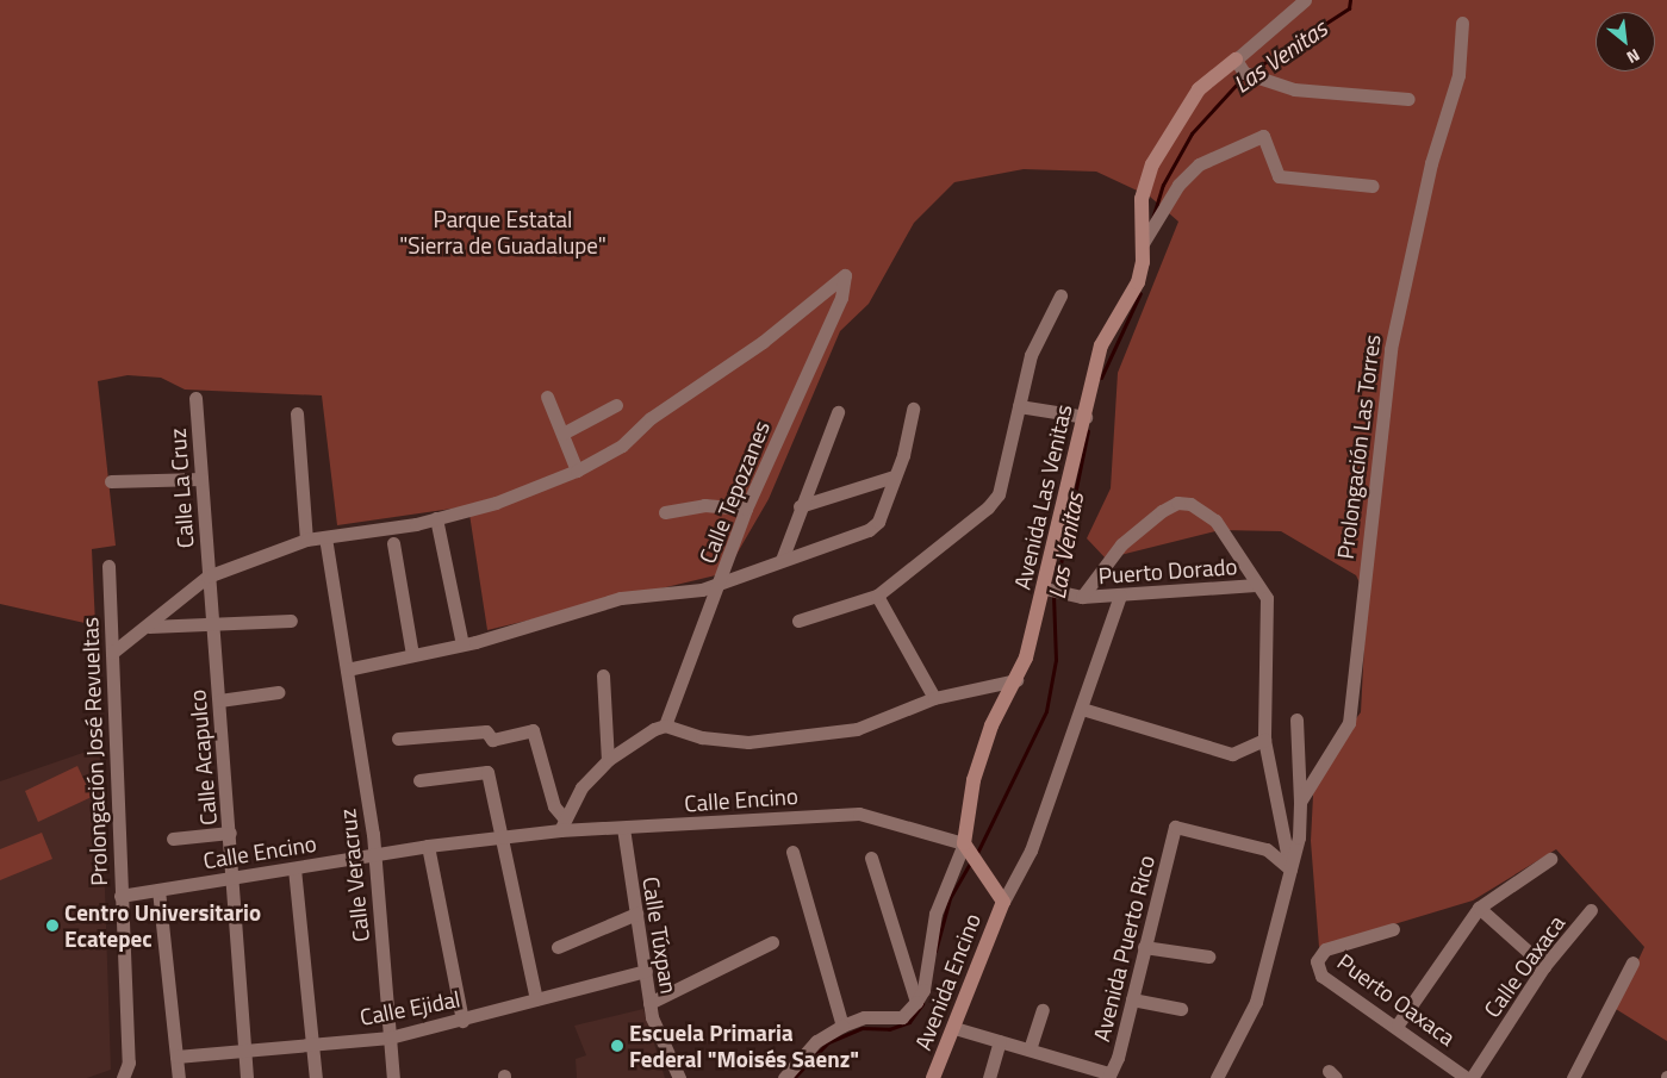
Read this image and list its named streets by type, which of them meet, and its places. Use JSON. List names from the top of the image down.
{
  "streets": {
    "main road": ["Avenida Las Venitas", "Avenida Encino"],
    "street": [
      "Prolongación Las Torres",
      "Calle La Cruz",
      "Calle Tepozanes",
      "Puerto Dorado",
      "Prolongación José Revueltas",
      "Calle Acapulco",
      "Calle Encino",
      "Calle Veracruz",
      "Calle Túxpan",
      "Avenida Puerto Rico",
      "Calle Oaxaca",
      "Puerto Oaxaca",
      "Calle Ejidal"
    ]
  },
  "crossings": [
    ["Calle La Cruz", "Calle Acapulco"],
    ["Avenida Las Venitas", "Puerto Dorado"],
    ["Avenida Las Venitas", "Calle Encino"],
    ["Prolongación José Revueltas", "Calle Encino"],
    ["Calle Acapulco", "Calle Encino"],
    ["Calle Acapulco", "Calle Ejidal"],
    ["Calle Encino", "Calle Veracruz"],
    ["Calle Encino", "Calle Túxpan"],
    ["Calle Veracruz", "Calle Ejidal"],
    ["Calle Túxpan", "Calle Ejidal"]
  ],
  "water": ["Las Venitas"],
  "parks": ["Parque Estatal \"Sierra de Guadalupe\""],
  "places": ["Centro Universitario Ecatepec", "Escuela Primaria Federal \"Moisés Saenz\""],
  "north": "bottom right"
}
